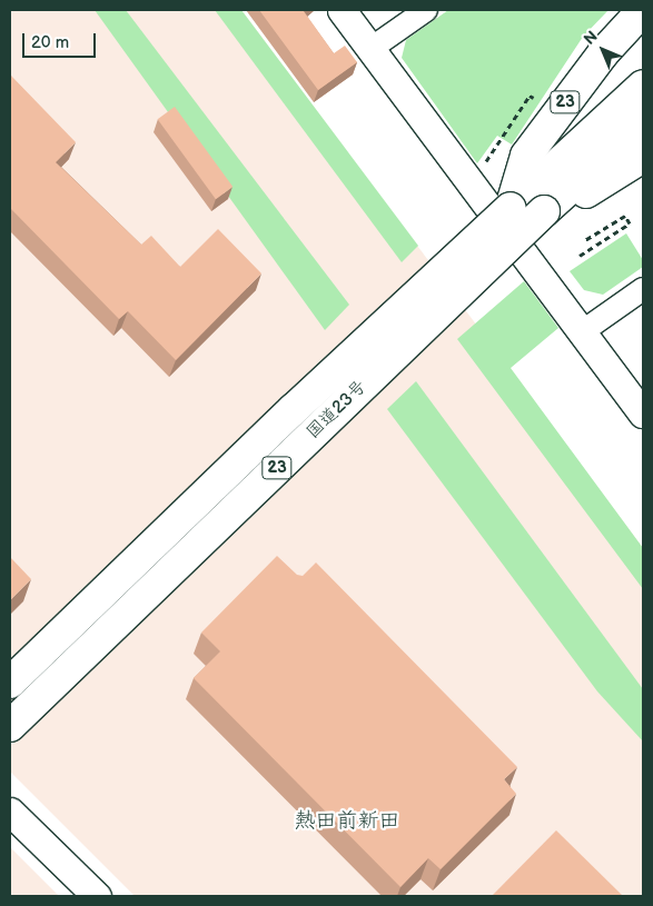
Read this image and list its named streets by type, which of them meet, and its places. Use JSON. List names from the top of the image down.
{
  "streets": {
    "highway": ["23", "国道23号"]
  },
  "crossings": [
    ["23", "国道23号"]
  ],
  "districts": ["熱田前新田"],
  "scale_bar": "20 m",
  "north": "top left"
}
